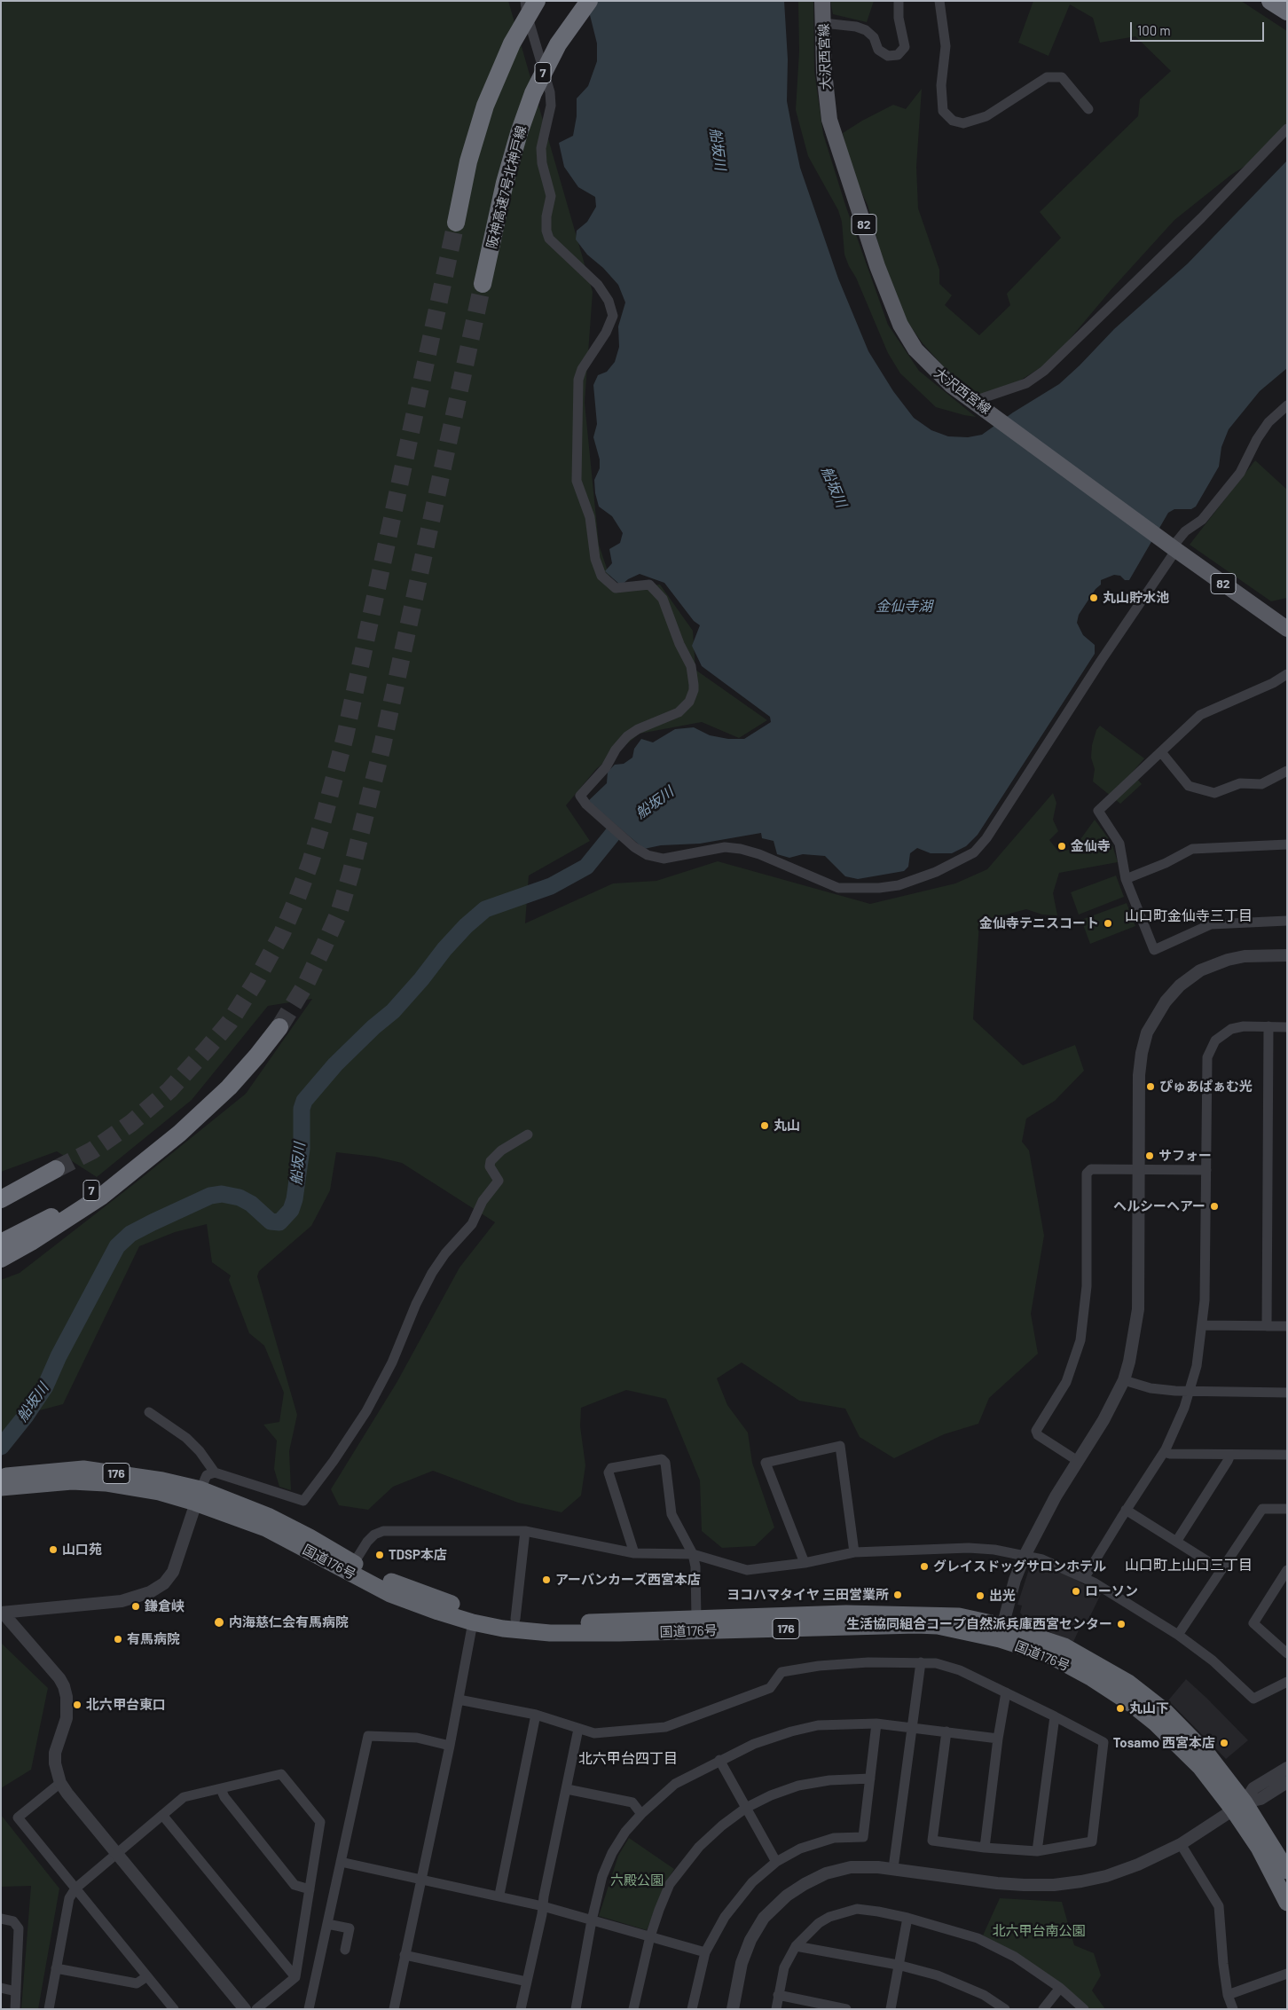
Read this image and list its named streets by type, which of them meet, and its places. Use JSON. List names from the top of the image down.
{
  "streets": {
    "highway": [
      "7",
      "阪神高速7号北神戸線",
      "176",
      "国道176号"
    ],
    "main road": ["大沢西宮線", "82"]
  },
  "districts": ["山口町金仙寺三丁目", "山口町上山口三丁目", "北六甲台四丁目"],
  "water": ["船坂川", "金仙寺湖"],
  "parks": ["六殿公園", "北六甲台南公園"],
  "places": [
    "丸山貯水池",
    "金仙寺",
    "金仙寺テニスコート",
    "ぴゅあぱぁむ光",
    "丸山",
    "サフォー",
    "ヘルシーヘアー",
    "山口苑",
    "TDSP本店",
    "グレイスドッグサロンホテル",
    "アーバンカーズ西宮本店",
    "ローソン",
    "ヨコハマタイヤ 三田営業所",
    "出光",
    "鎌倉峡",
    "内海慈仁会有馬病院",
    "生活協同組合コープ自然派兵庫西宮センター",
    "有馬病院",
    "北六甲台東口",
    "丸山下",
    "Tosamo 西宮本店"
  ],
  "scale_bar": "100 m"
}
